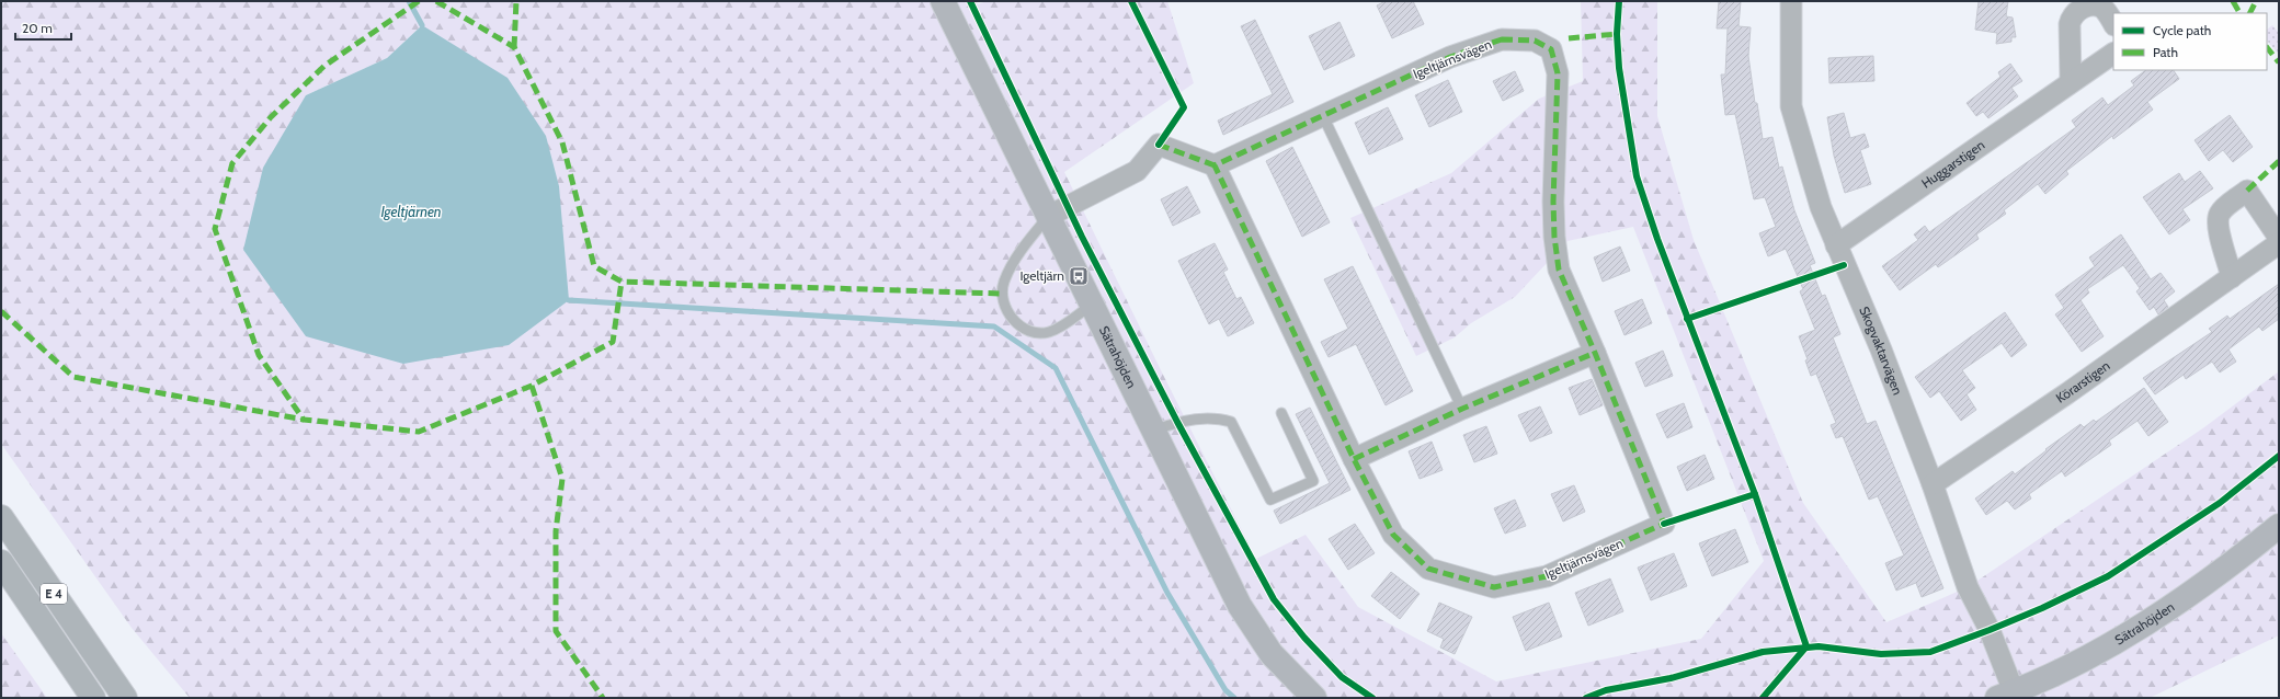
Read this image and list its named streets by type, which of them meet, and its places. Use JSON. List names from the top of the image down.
{
  "streets": {
    "highway": ["E 4"],
    "street": [
      "Igeltjärnsvägen",
      "Huggarstigen",
      "Skogvaktarvägen",
      "Sätrahöjden",
      "Körarstigen"
    ]
  },
  "crossings": [
    ["Huggarstigen", "Skogvaktarvägen"],
    ["Skogvaktarvägen", "Sätrahöjden"],
    ["Skogvaktarvägen", "Körarstigen"]
  ],
  "water": ["Igeltjärnen"],
  "places": {
    "bus stop": ["Igeltjärn"]
  },
  "legend": ["Cycle path", "Path"],
  "scale_bar": "20 m"
}
